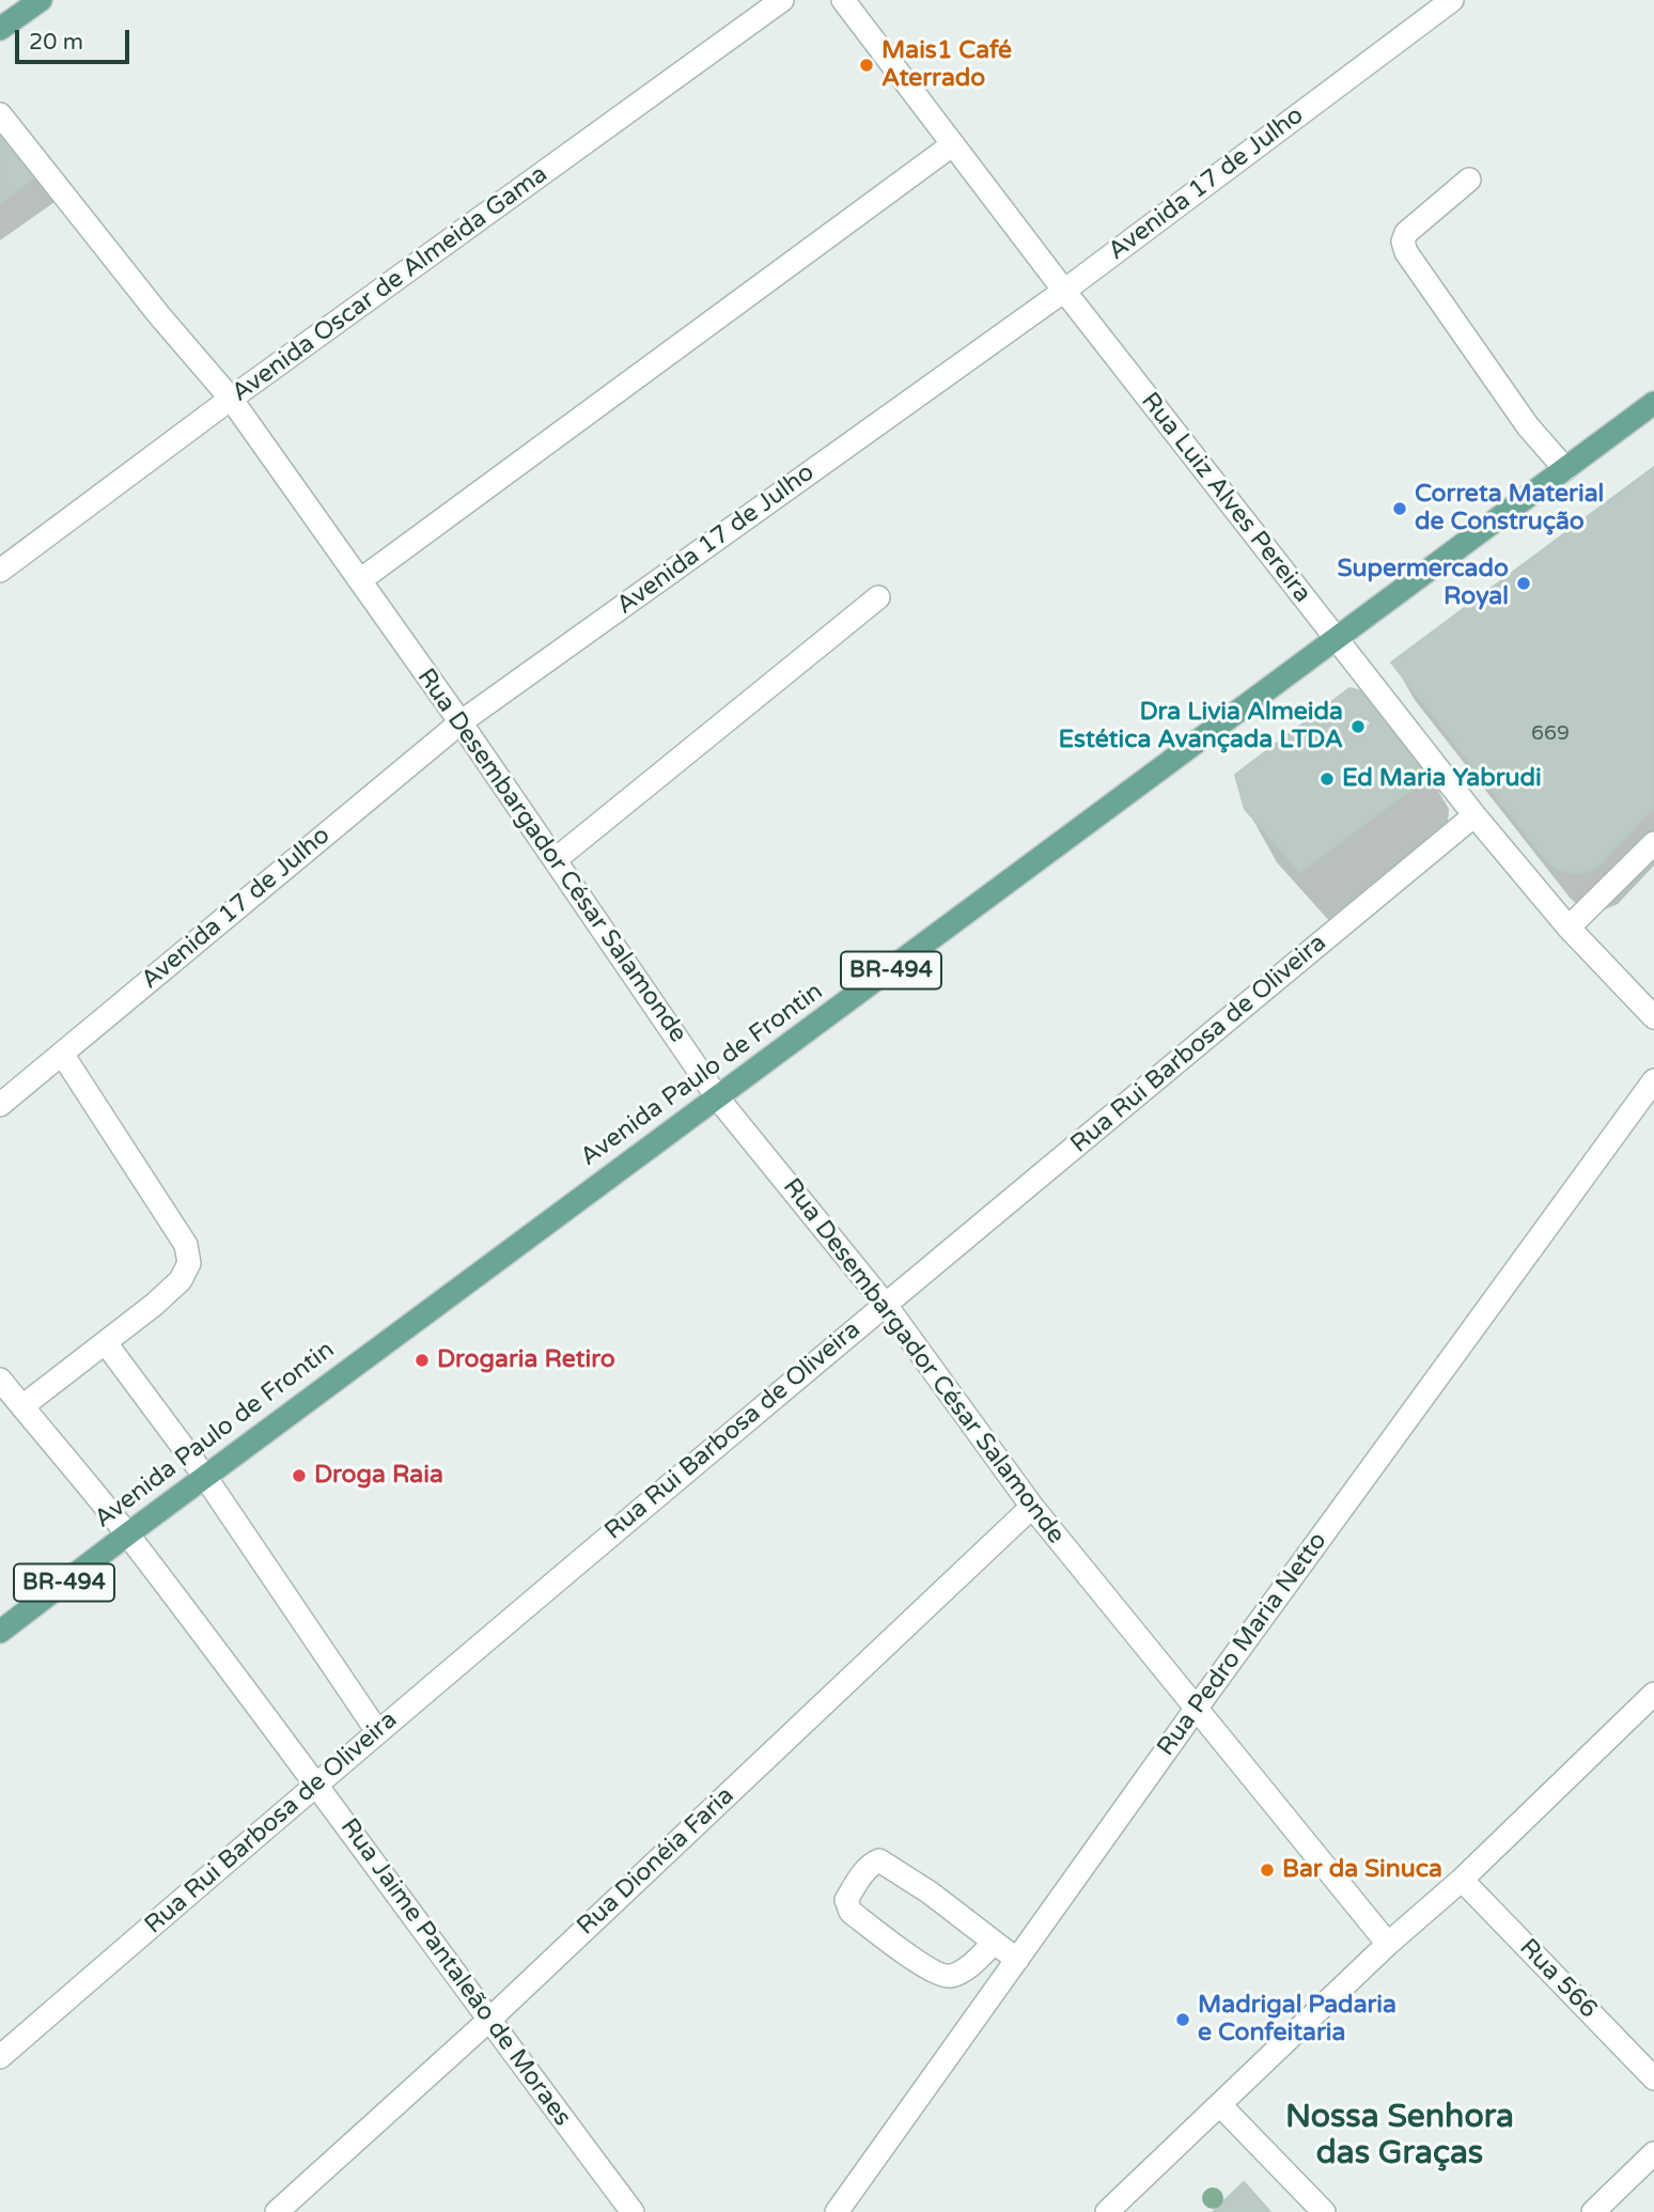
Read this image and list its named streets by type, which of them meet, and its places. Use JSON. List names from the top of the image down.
{
  "streets": {
    "main road": ["BR-494", "Avenida Paulo de Frontin"],
    "street": [
      "Avenida 17 de Julho",
      "Avenida Oscar de Almeida Gama",
      "Rua Luiz Alves Pereira",
      "Rua Desembargador César Salamonde",
      "Rua Rui Barbosa de Oliveira",
      "Rua Pedro Maria Netto",
      "Rua Dionéia Faria",
      "Rua Jaime Pantaleão de Moraes",
      "Rua 566"
    ]
  },
  "crossings": [
    ["Avenida 17 de Julho", "Rua Luiz Alves Pereira"],
    ["Avenida 17 de Julho", "Rua Desembargador César Salamonde"],
    ["Avenida Oscar de Almeida Gama", "Rua Desembargador César Salamonde"],
    ["Rua Luiz Alves Pereira", "Rua Rui Barbosa de Oliveira"],
    ["Rua Luiz Alves Pereira", "Avenida Paulo de Frontin"],
    ["Rua Desembargador César Salamonde", "Rua Rui Barbosa de Oliveira"],
    ["Rua Desembargador César Salamonde", "Avenida Paulo de Frontin"],
    ["Rua Desembargador César Salamonde", "Rua Pedro Maria Netto"],
    ["Rua Desembargador César Salamonde", "Rua Dionéia Faria"],
    ["Rua Rui Barbosa de Oliveira", "Rua Jaime Pantaleão de Moraes"],
    ["Avenida Paulo de Frontin", "Rua Jaime Pantaleão de Moraes"],
    ["Rua Dionéia Faria", "Rua Jaime Pantaleão de Moraes"]
  ],
  "districts": ["Nossa Senhora das Graças"],
  "places": [
    "Mais1 Café Aterrado",
    "Correta Material de Construção",
    "Supermercado Royal",
    "Dra Livia Almeida Estética Avançada LTDA",
    "Ed Maria Yabrudi",
    "Drogaria Retiro",
    "Droga Raia",
    "Bar da Sinuca",
    "Madrigal Padaria e Confeitaria"
  ],
  "house_numbers": ["669"],
  "scale_bar": "20 m"
}
